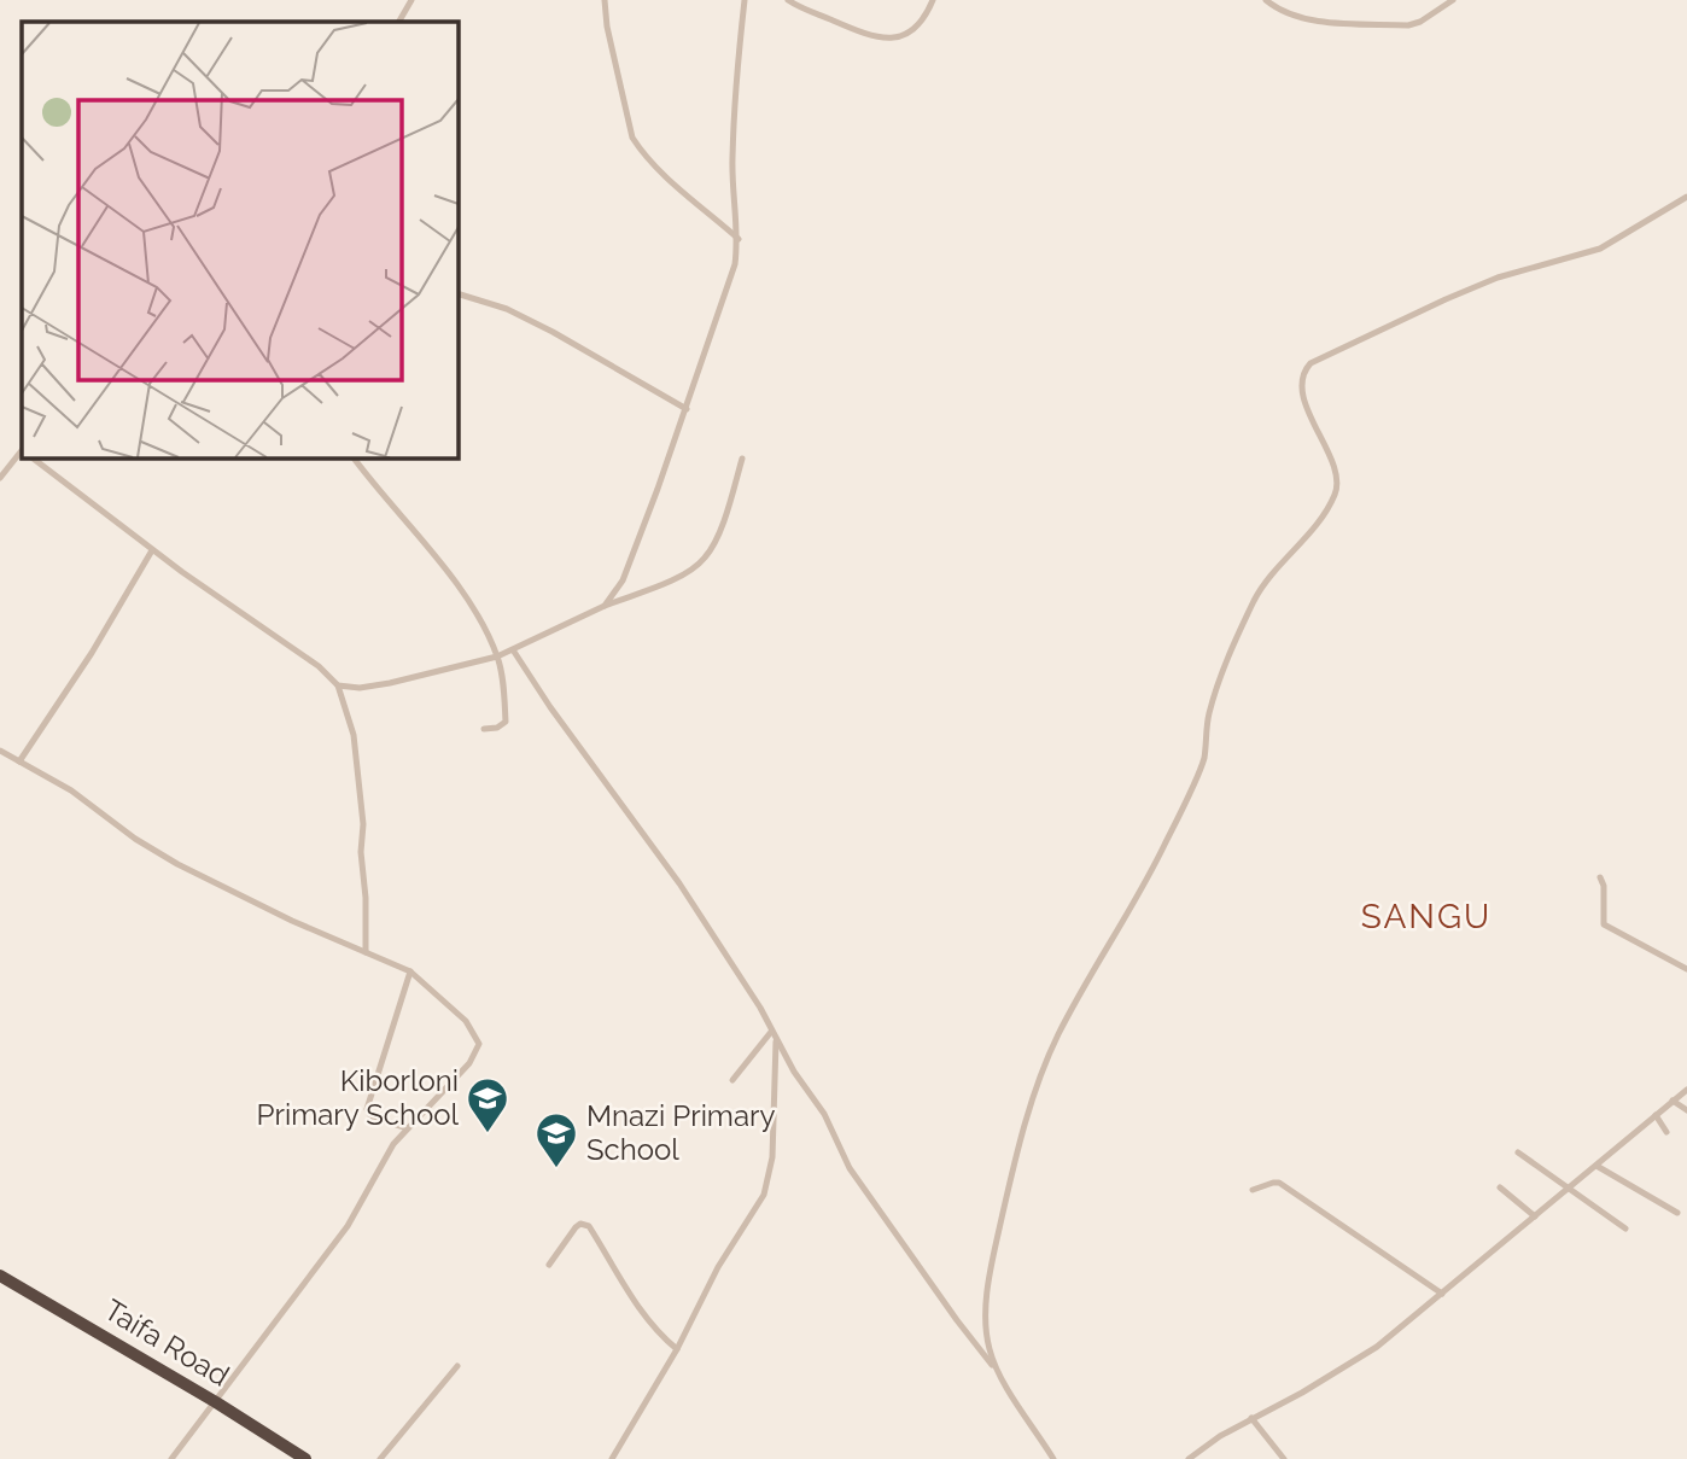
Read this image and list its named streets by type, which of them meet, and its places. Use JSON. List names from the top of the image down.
{
  "streets": {
    "highway": ["Taifa Road"]
  },
  "districts": ["SANGU"],
  "places": {
    "school or university": ["Kiborloni Primary School", "Mnazi Primary School"]
  }
}
